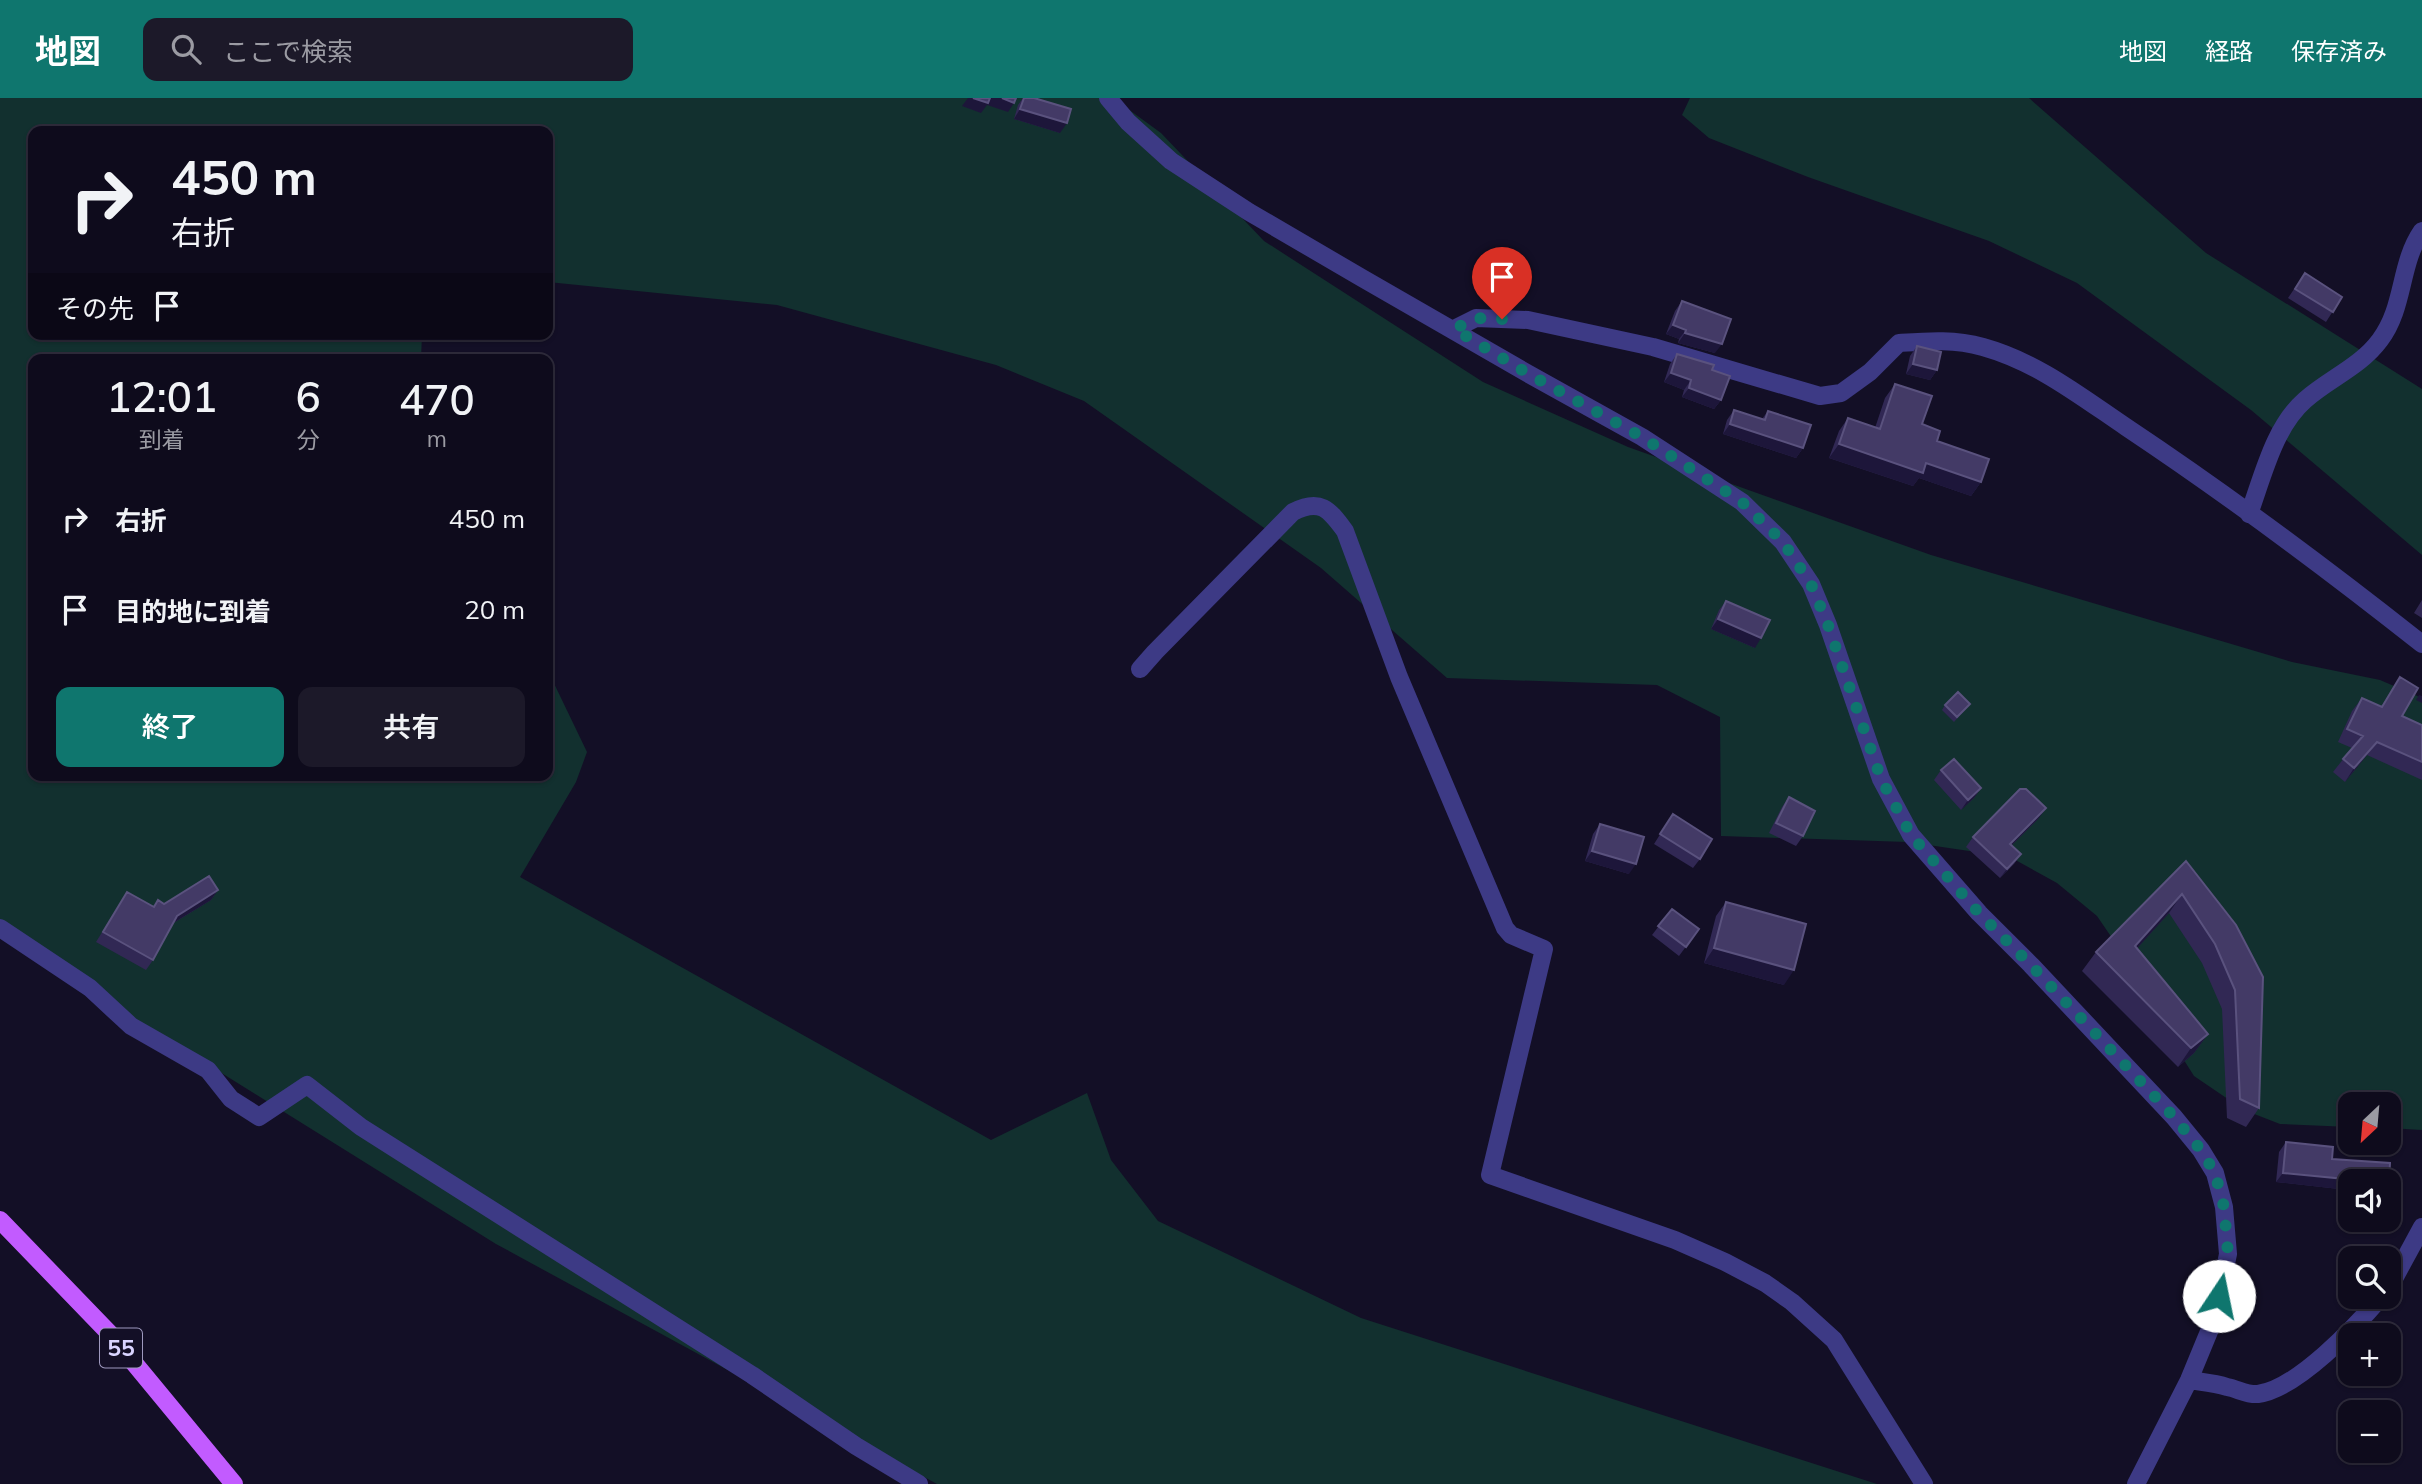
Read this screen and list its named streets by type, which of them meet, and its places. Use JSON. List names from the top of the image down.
{
  "streets": {
    "main road": ["55"]
  },
  "north": "bottom left",
  "page": {
    "header": "地図",
    "search": "ここで検索",
    "nav": ["地図", "経路", "保存済み"],
    "turn": ["450 m", "右折"],
    "then": "その先",
    "eta": [
      "12:01",
      "到着",
      "6",
      "分",
      "470",
      "m"
    ],
    "list": [
      {
        "name": "右折",
        "value": "450 m"
      },
      {
        "name": "目的地に到着",
        "value": "20 m"
      }
    ],
    "buttons": ["終了", "共有"],
    "map_buttons": ["+", "−"]
  }
}
